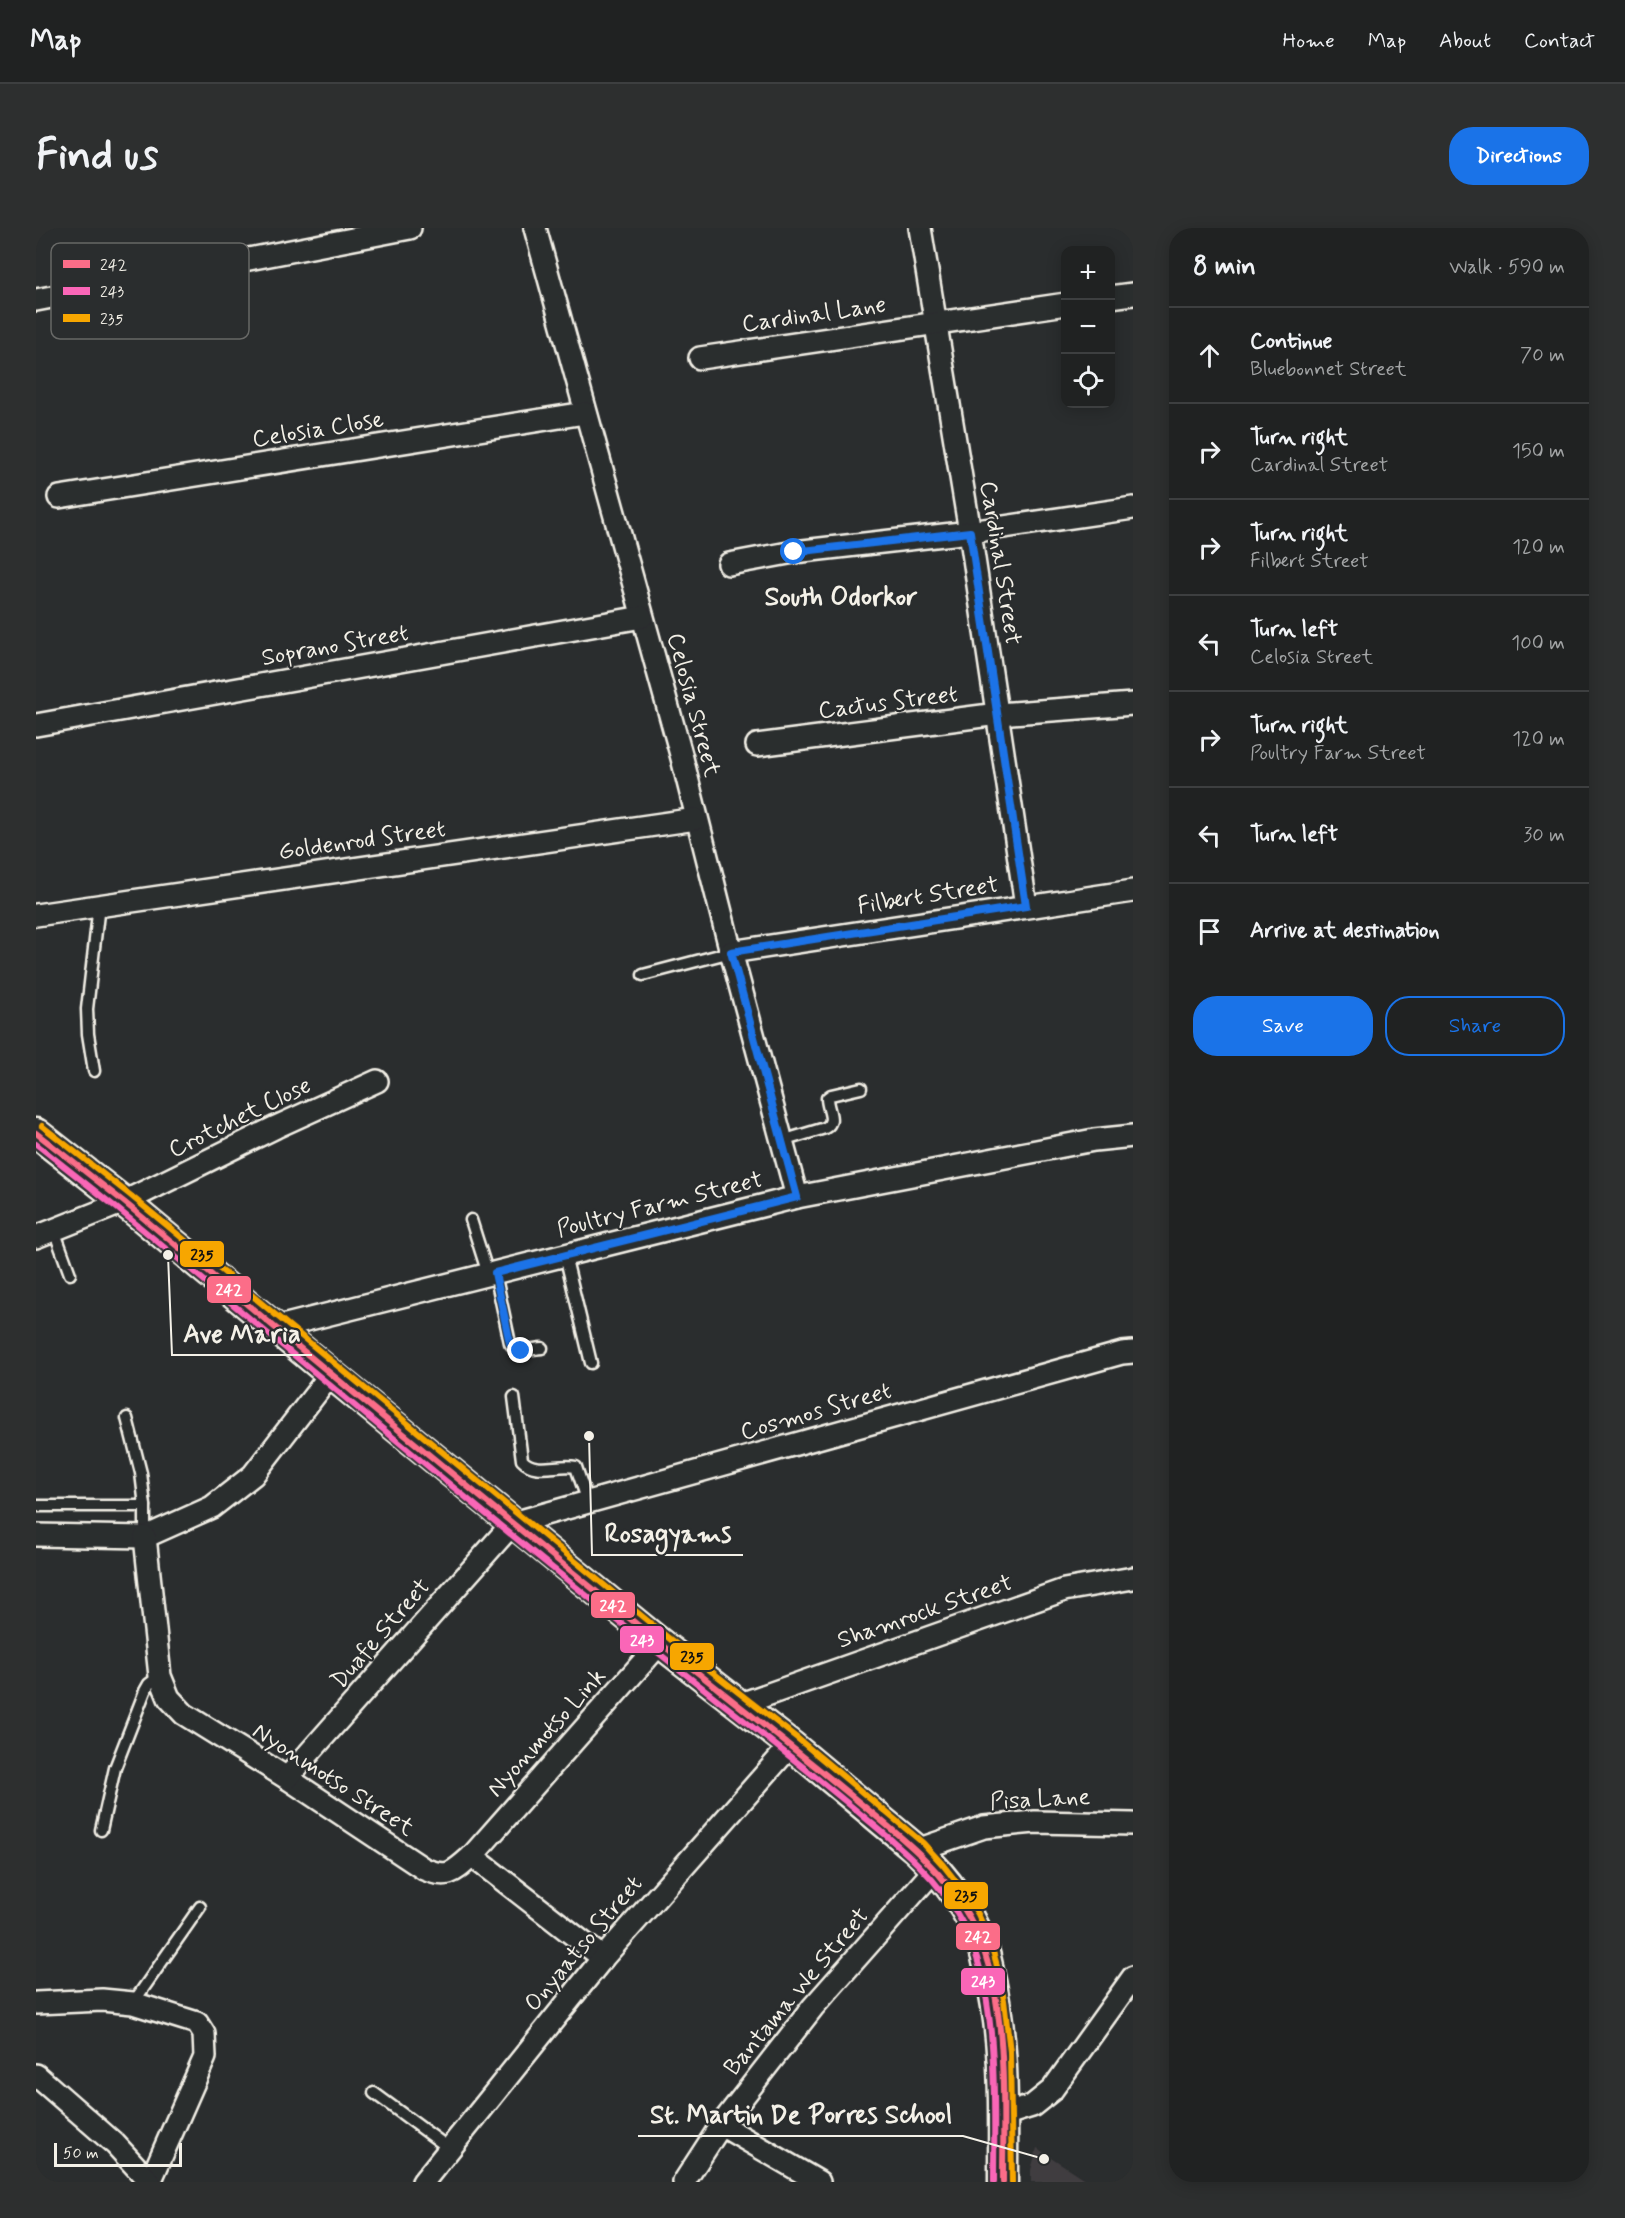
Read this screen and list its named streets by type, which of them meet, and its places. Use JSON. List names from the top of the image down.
{
  "streets": {
    "street": [
      "Cardinal Lane",
      "Celosia Close",
      "Cardinal Street",
      "Soprano Street",
      "Cactus Street",
      "Celosia Street",
      "Goldenrod Street",
      "Filbert Street",
      "Crotchet Close",
      "Poultry Farm Street",
      "Cosmos Street",
      "Shamrock Street",
      "Duafe Street",
      "Nyonmotso Link",
      "Nyonmotso Street",
      "Pisa Lane",
      "Onyaatso Street",
      "Bantama We Street"
    ]
  },
  "crossings": [
    ["Cardinal Lane", "Cardinal Street"],
    ["Celosia Close", "Celosia Street"],
    ["Cardinal Street", "Cactus Street"],
    ["Cardinal Street", "Filbert Street"],
    ["Soprano Street", "Celosia Street"],
    ["Celosia Street", "Goldenrod Street"],
    ["Celosia Street", "Filbert Street"],
    ["Celosia Street", "Poultry Farm Street"],
    ["Cosmos Street", "Duafe Street"],
    ["Duafe Street", "Nyonmotso Street"],
    ["Nyonmotso Link", "Nyonmotso Street"],
    ["Pisa Lane", "Bantama We Street"]
  ],
  "districts": ["South Odorkor"],
  "places": ["Ave Maria", "Rosagyams", "St. Martin De Porres School"],
  "lines": ["transit line 235", "transit line 242", "transit line 243"],
  "legend": ["242", "243", "235"],
  "scale_bar": "50 m",
  "page": {
    "header": "Map",
    "nav": [
      "Home",
      "Map",
      "About",
      "Contact"
    ],
    "buttons": [
      "Directions",
      ["Save", "Share"]
    ],
    "title": "Find us",
    "heading": ["8 min", "Walk · 590 m"],
    "map_buttons": ["+", "−"],
    "list": [
      ["Continue", "Bluebonnet Street", "70 m"],
      ["Turn right", "Cardinal Street", "150 m"],
      ["Turn right", "Filbert Street", "120 m"],
      ["Turn left", "Celosia Street", "100 m"],
      ["Turn right", "Poultry Farm Street", "120 m"],
      ["Turn left", "30 m"],
      "Arrive at destination"
    ],
    "scale": "50 m"
  }
}
